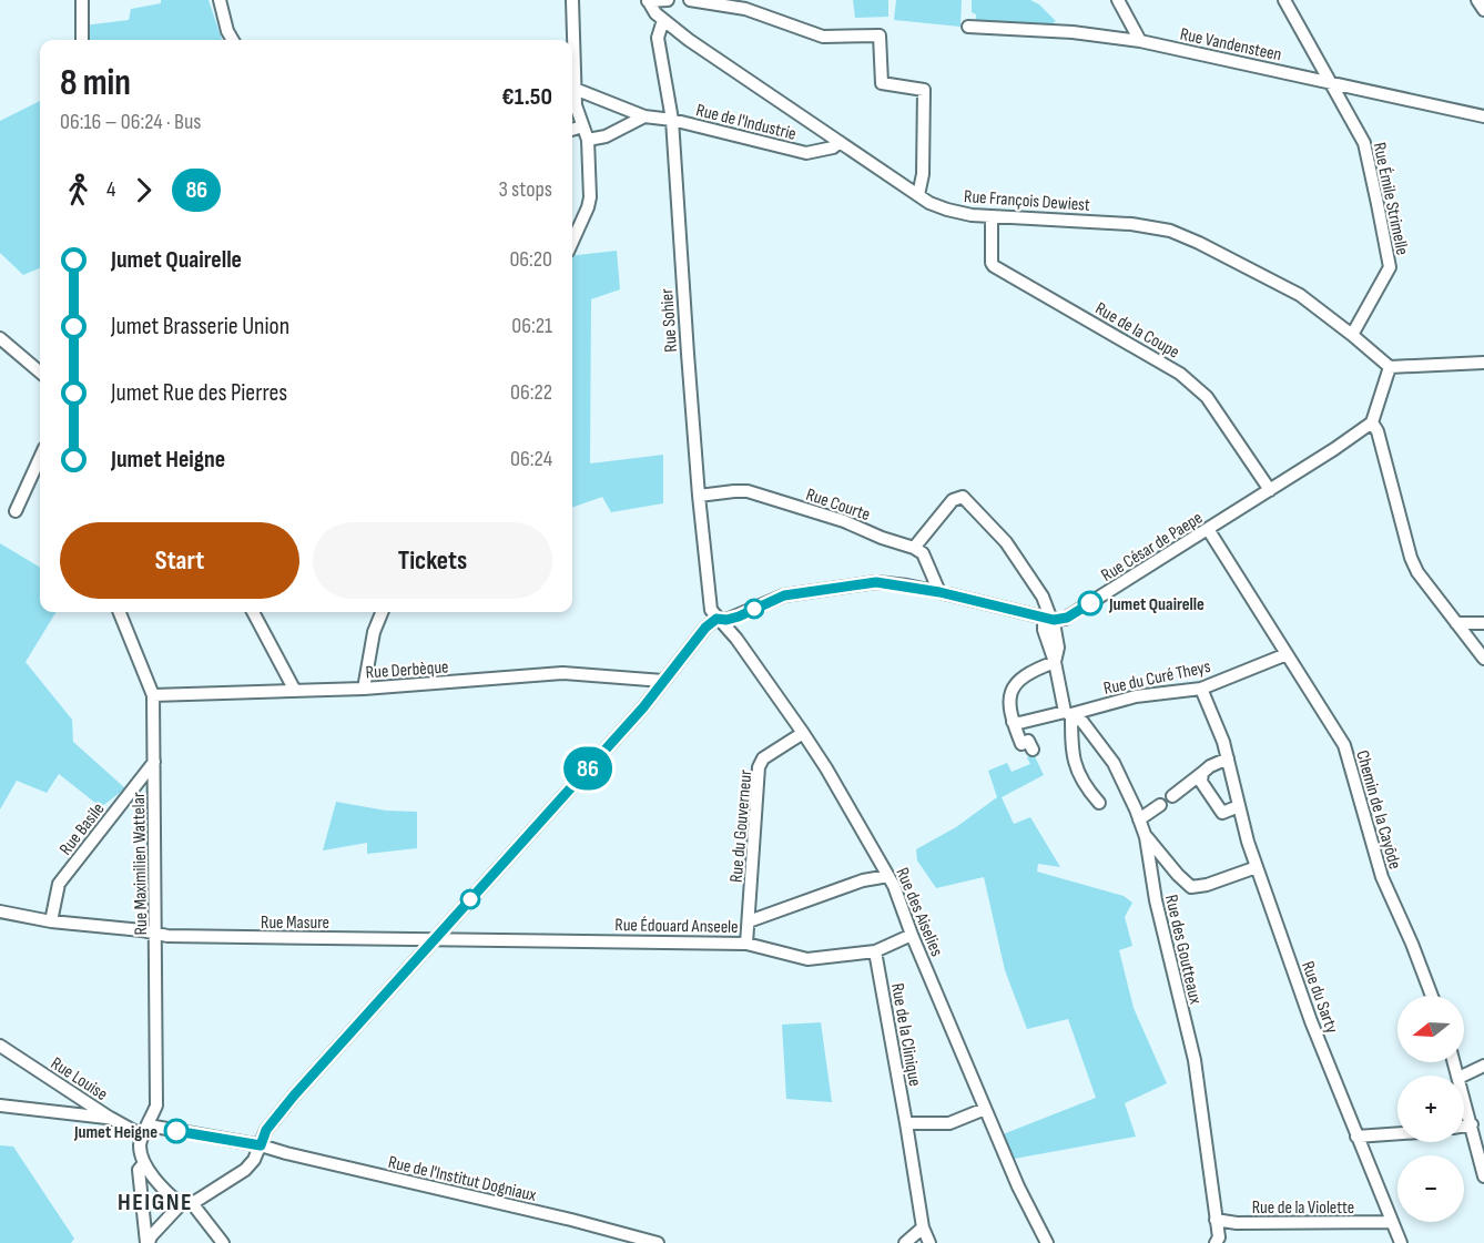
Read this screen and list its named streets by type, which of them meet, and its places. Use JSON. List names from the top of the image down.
{
  "streets": {
    "street": [
      "Rue Vandensteen",
      "Rue de l'Industrie",
      "Rue Émile Strimelle",
      "Rue François Dewiest",
      "Rue Sohier",
      "Rue de la Coupe",
      "Rue Courte",
      "Rue César de Paepe",
      "Rue Derbèque",
      "Rue du Curé Theys",
      "Chemin de la Cayôde",
      "Rue du Gouverneur",
      "Rue Basile",
      "Rue Maximilien Wattelar",
      "Rue des Aiselies",
      "Rue Masure",
      "Rue Édouard Anseele",
      "Rue des Goutteaux",
      "Rue du Sarty",
      "Rue de la Clinique",
      "Rue Louise",
      "Rue de l'Institut Dogniaux",
      "Rue de la Violette"
    ]
  },
  "crossings": [
    ["Rue Vandensteen", "Rue Émile Strimelle"],
    ["Rue de l'Industrie", "Rue François Dewiest"],
    ["Rue de l'Industrie", "Rue Sohier"],
    ["Rue Émile Strimelle", "Rue François Dewiest"],
    ["Rue François Dewiest", "Rue Sohier"],
    ["Rue François Dewiest", "Rue de la Coupe"],
    ["Rue Sohier", "Rue Courte"],
    ["Rue Sohier", "Rue César de Paepe"],
    ["Rue Sohier", "Rue des Aiselies"],
    ["Rue de la Coupe", "Rue César de Paepe"],
    ["Rue César de Paepe", "Chemin de la Cayôde"],
    ["Rue César de Paepe", "Rue des Aiselies"],
    ["Rue Derbèque", "Rue Maximilien Wattelar"],
    ["Rue du Curé Theys", "Chemin de la Cayôde"],
    ["Rue du Curé Theys", "Rue des Goutteaux"],
    ["Rue du Curé Theys", "Rue du Sarty"],
    ["Rue du Gouverneur", "Rue des Aiselies"],
    ["Rue du Gouverneur", "Rue Édouard Anseele"],
    ["Rue Basile", "Rue Maximilien Wattelar"],
    ["Rue Basile", "Rue Masure"],
    ["Rue Maximilien Wattelar", "Rue Masure"],
    ["Rue Maximilien Wattelar", "Rue Louise"],
    ["Rue des Aiselies", "Rue Édouard Anseele"],
    ["Rue Masure", "Rue Édouard Anseele"],
    ["Rue Édouard Anseele", "Rue de la Clinique"],
    ["Rue des Goutteaux", "Rue de la Violette"],
    ["Rue du Sarty", "Rue de la Violette"],
    ["Rue Louise", "Rue de l'Institut Dogniaux"]
  ],
  "districts": ["HEIGNE"],
  "places": ["Jumet Quairelle", "Jumet Heigne"],
  "lines": ["bus line 86"],
  "north": "left",
  "page": {
    "on_map": "86",
    "heading": ["8 min", "06:16 – 06:24 · Bus", "€1.50"],
    "legs": ["4", "86", "3 stops"],
    "list": [
      {
        "name": "Jumet Quairelle",
        "value": "06:20"
      },
      {
        "name": "Jumet Brasserie Union",
        "value": "06:21"
      },
      {
        "name": "Jumet Rue des Pierres",
        "value": "06:22"
      },
      {
        "name": "Jumet Heigne",
        "value": "06:24"
      }
    ],
    "buttons": ["Start", "Tickets"],
    "map_buttons": ["+", "−"]
  }
}
